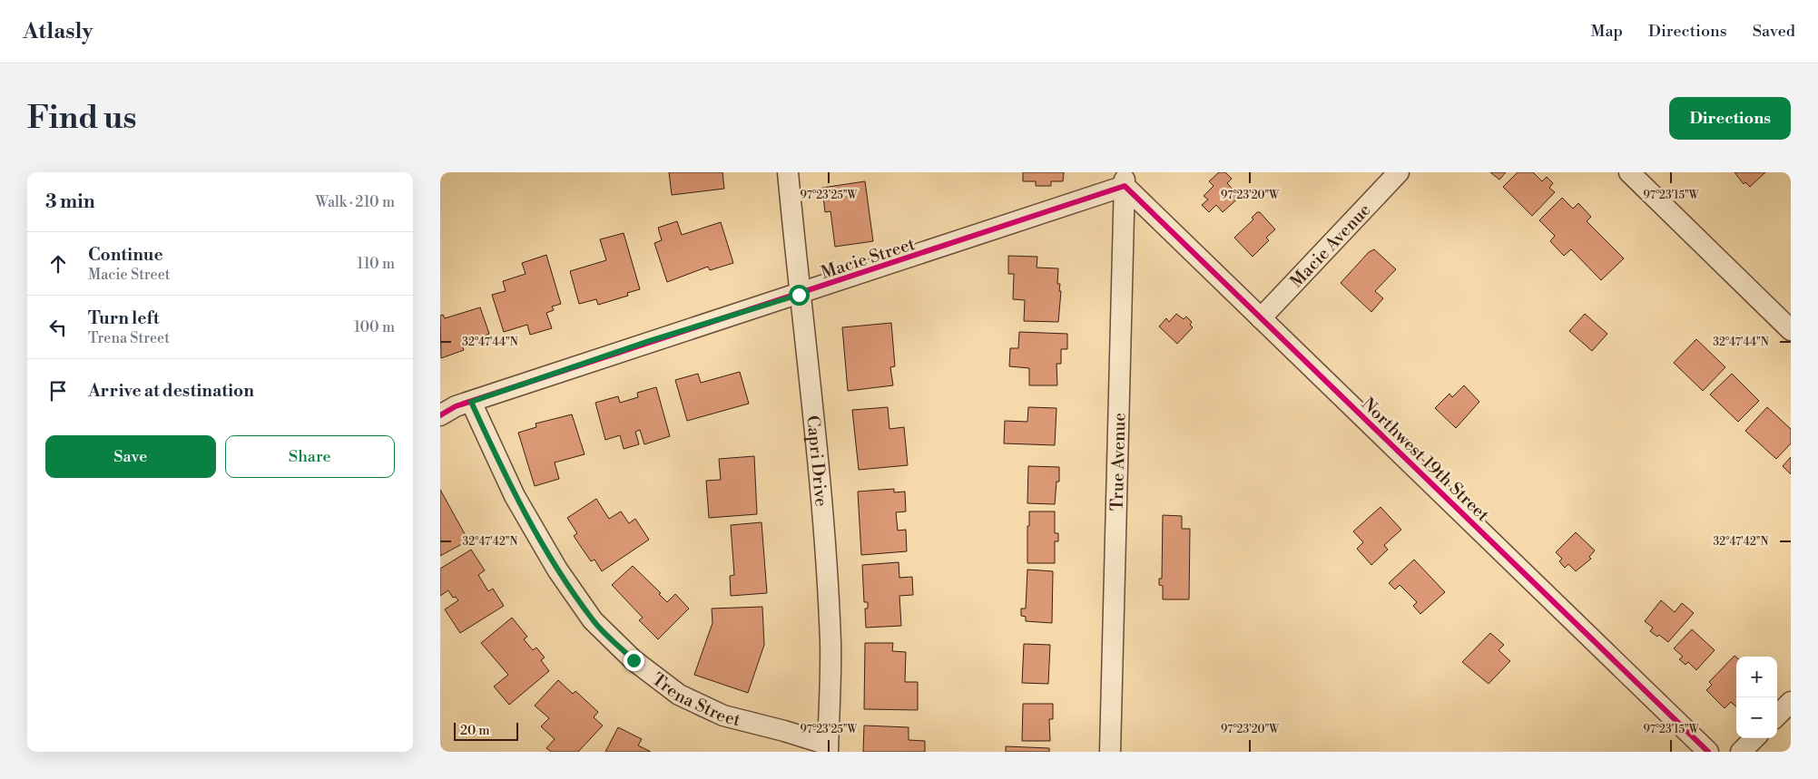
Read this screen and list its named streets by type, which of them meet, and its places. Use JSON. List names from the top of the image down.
{
  "streets": {
    "street": [
      "Macie Avenue",
      "Macie Street",
      "Northwest 19th Street",
      "Capri Drive",
      "True Avenue",
      "Trena Street"
    ]
  },
  "crossings": [
    ["Macie Avenue", "Northwest 19th Street"],
    ["Macie Street", "Northwest 19th Street"],
    ["Macie Street", "Capri Drive"],
    ["Macie Street", "True Avenue"],
    ["Macie Street", "Trena Street"],
    ["Northwest 19th Street", "True Avenue"],
    ["Capri Drive", "Trena Street"]
  ],
  "scale_bar": "20 m",
  "page": {
    "header": "Atlasly",
    "nav": ["Map", "Directions", "Saved"],
    "buttons": [
      "Directions",
      ["Save", "Share"]
    ],
    "title": "Find us",
    "heading": ["3 min", "Walk · 210 m"],
    "list": [
      ["Continue", "Macie Street", "110 m"],
      ["Turn left", "Trena Street", "100 m"],
      "Arrive at destination"
    ],
    "map_buttons": ["+", "−"],
    "scale": "20 m"
  },
  "coordinates": [
    "97°23'25\"W",
    "97°23'20\"W",
    "97°23'15\"W",
    "32°47'44\"N",
    "32°47'42\"N"
  ]
}
